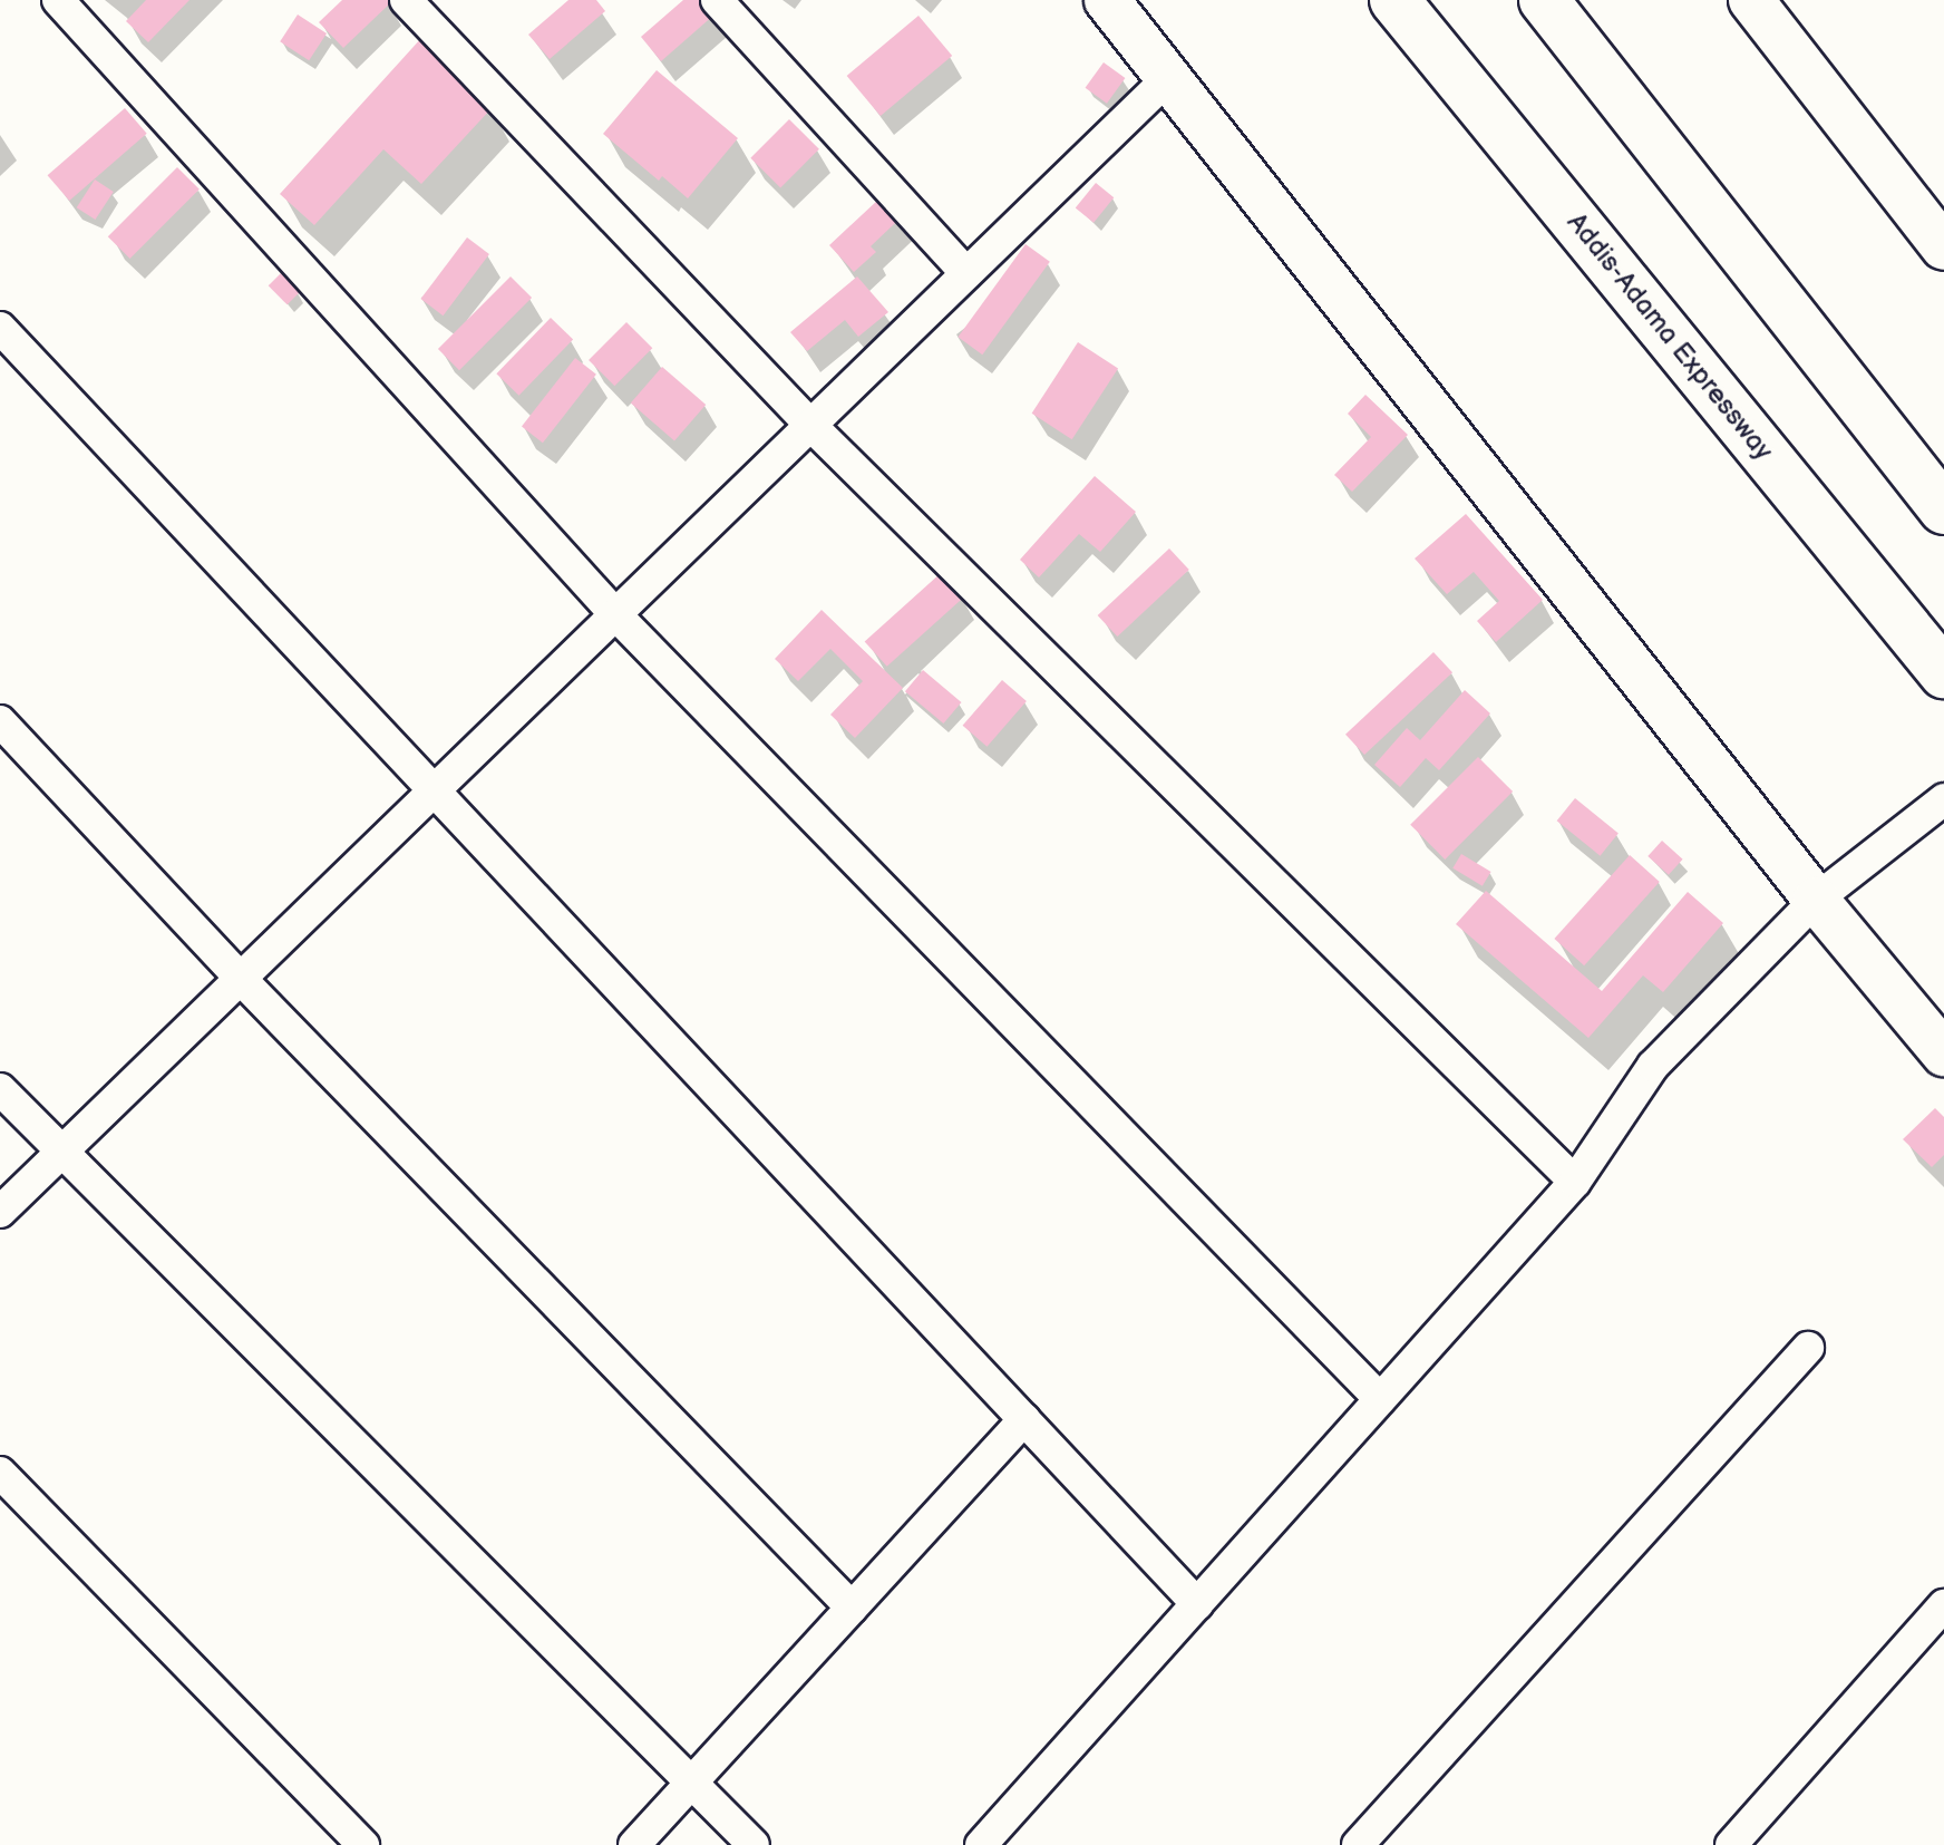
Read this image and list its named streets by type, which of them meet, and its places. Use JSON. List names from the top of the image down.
{
  "streets": {
    "highway": ["Addis-Adama Expressway"]
  }
}
